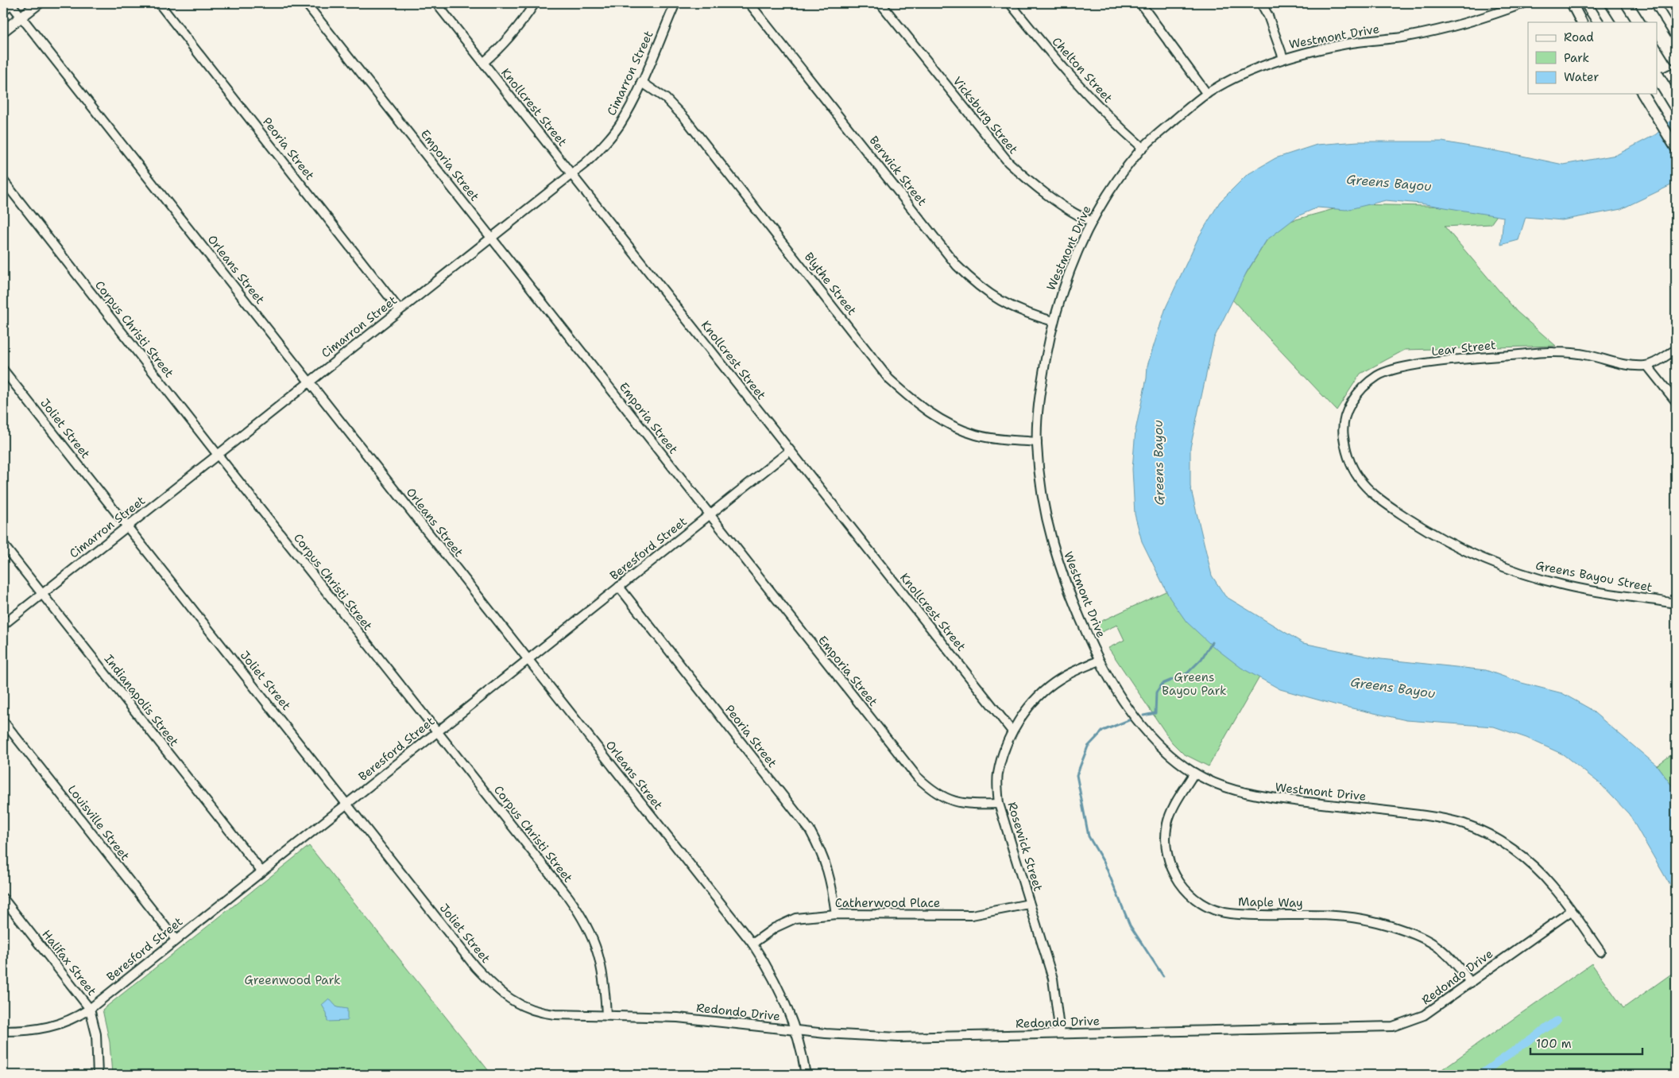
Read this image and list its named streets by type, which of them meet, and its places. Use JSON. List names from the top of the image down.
{
  "streets": {
    "street": [
      "Westmont Drive",
      "Chelton Street",
      "Cimarron Street",
      "Knollcrest Street",
      "Vicksburg Street",
      "Peoria Street",
      "Emporia Street",
      "Berwick Street",
      "Orleans Street",
      "Blythe Street",
      "Corpus Christi Street",
      "Lear Street",
      "Joliet Street",
      "Beresford Street",
      "Greens Bayou Street",
      "Indianapolis Street",
      "Louisville Street",
      "Rosewick Street",
      "Maple Way",
      "Catherwood Place",
      "Halifax Street",
      "Redondo Drive"
    ]
  },
  "crossings": [
    ["Westmont Drive", "Chelton Street"],
    ["Westmont Drive", "Vicksburg Street"],
    ["Westmont Drive", "Berwick Street"],
    ["Westmont Drive", "Blythe Street"],
    ["Westmont Drive", "Rosewick Street"],
    ["Westmont Drive", "Maple Way"],
    ["Westmont Drive", "Redondo Drive"],
    ["Cimarron Street", "Knollcrest Street"],
    ["Cimarron Street", "Peoria Street"],
    ["Cimarron Street", "Emporia Street"],
    ["Cimarron Street", "Orleans Street"],
    ["Cimarron Street", "Blythe Street"],
    ["Cimarron Street", "Corpus Christi Street"],
    ["Cimarron Street", "Joliet Street"],
    ["Cimarron Street", "Indianapolis Street"],
    ["Knollcrest Street", "Beresford Street"],
    ["Knollcrest Street", "Rosewick Street"],
    ["Peoria Street", "Beresford Street"],
    ["Peoria Street", "Catherwood Place"],
    ["Emporia Street", "Beresford Street"],
    ["Emporia Street", "Rosewick Street"],
    ["Orleans Street", "Beresford Street"],
    ["Orleans Street", "Catherwood Place"],
    ["Orleans Street", "Redondo Drive"],
    ["Corpus Christi Street", "Beresford Street"],
    ["Corpus Christi Street", "Redondo Drive"],
    ["Lear Street", "Greens Bayou Street"],
    ["Joliet Street", "Beresford Street"],
    ["Joliet Street", "Redondo Drive"],
    ["Beresford Street", "Indianapolis Street"],
    ["Beresford Street", "Louisville Street"],
    ["Beresford Street", "Halifax Street"],
    ["Rosewick Street", "Catherwood Place"],
    ["Rosewick Street", "Redondo Drive"],
    ["Maple Way", "Redondo Drive"]
  ],
  "water": ["Greens Bayou"],
  "parks": ["Greens Bayou Park", "Greenwood Park"],
  "legend": ["Road", "Park", "Water"],
  "scale_bar": "100 m"
}
